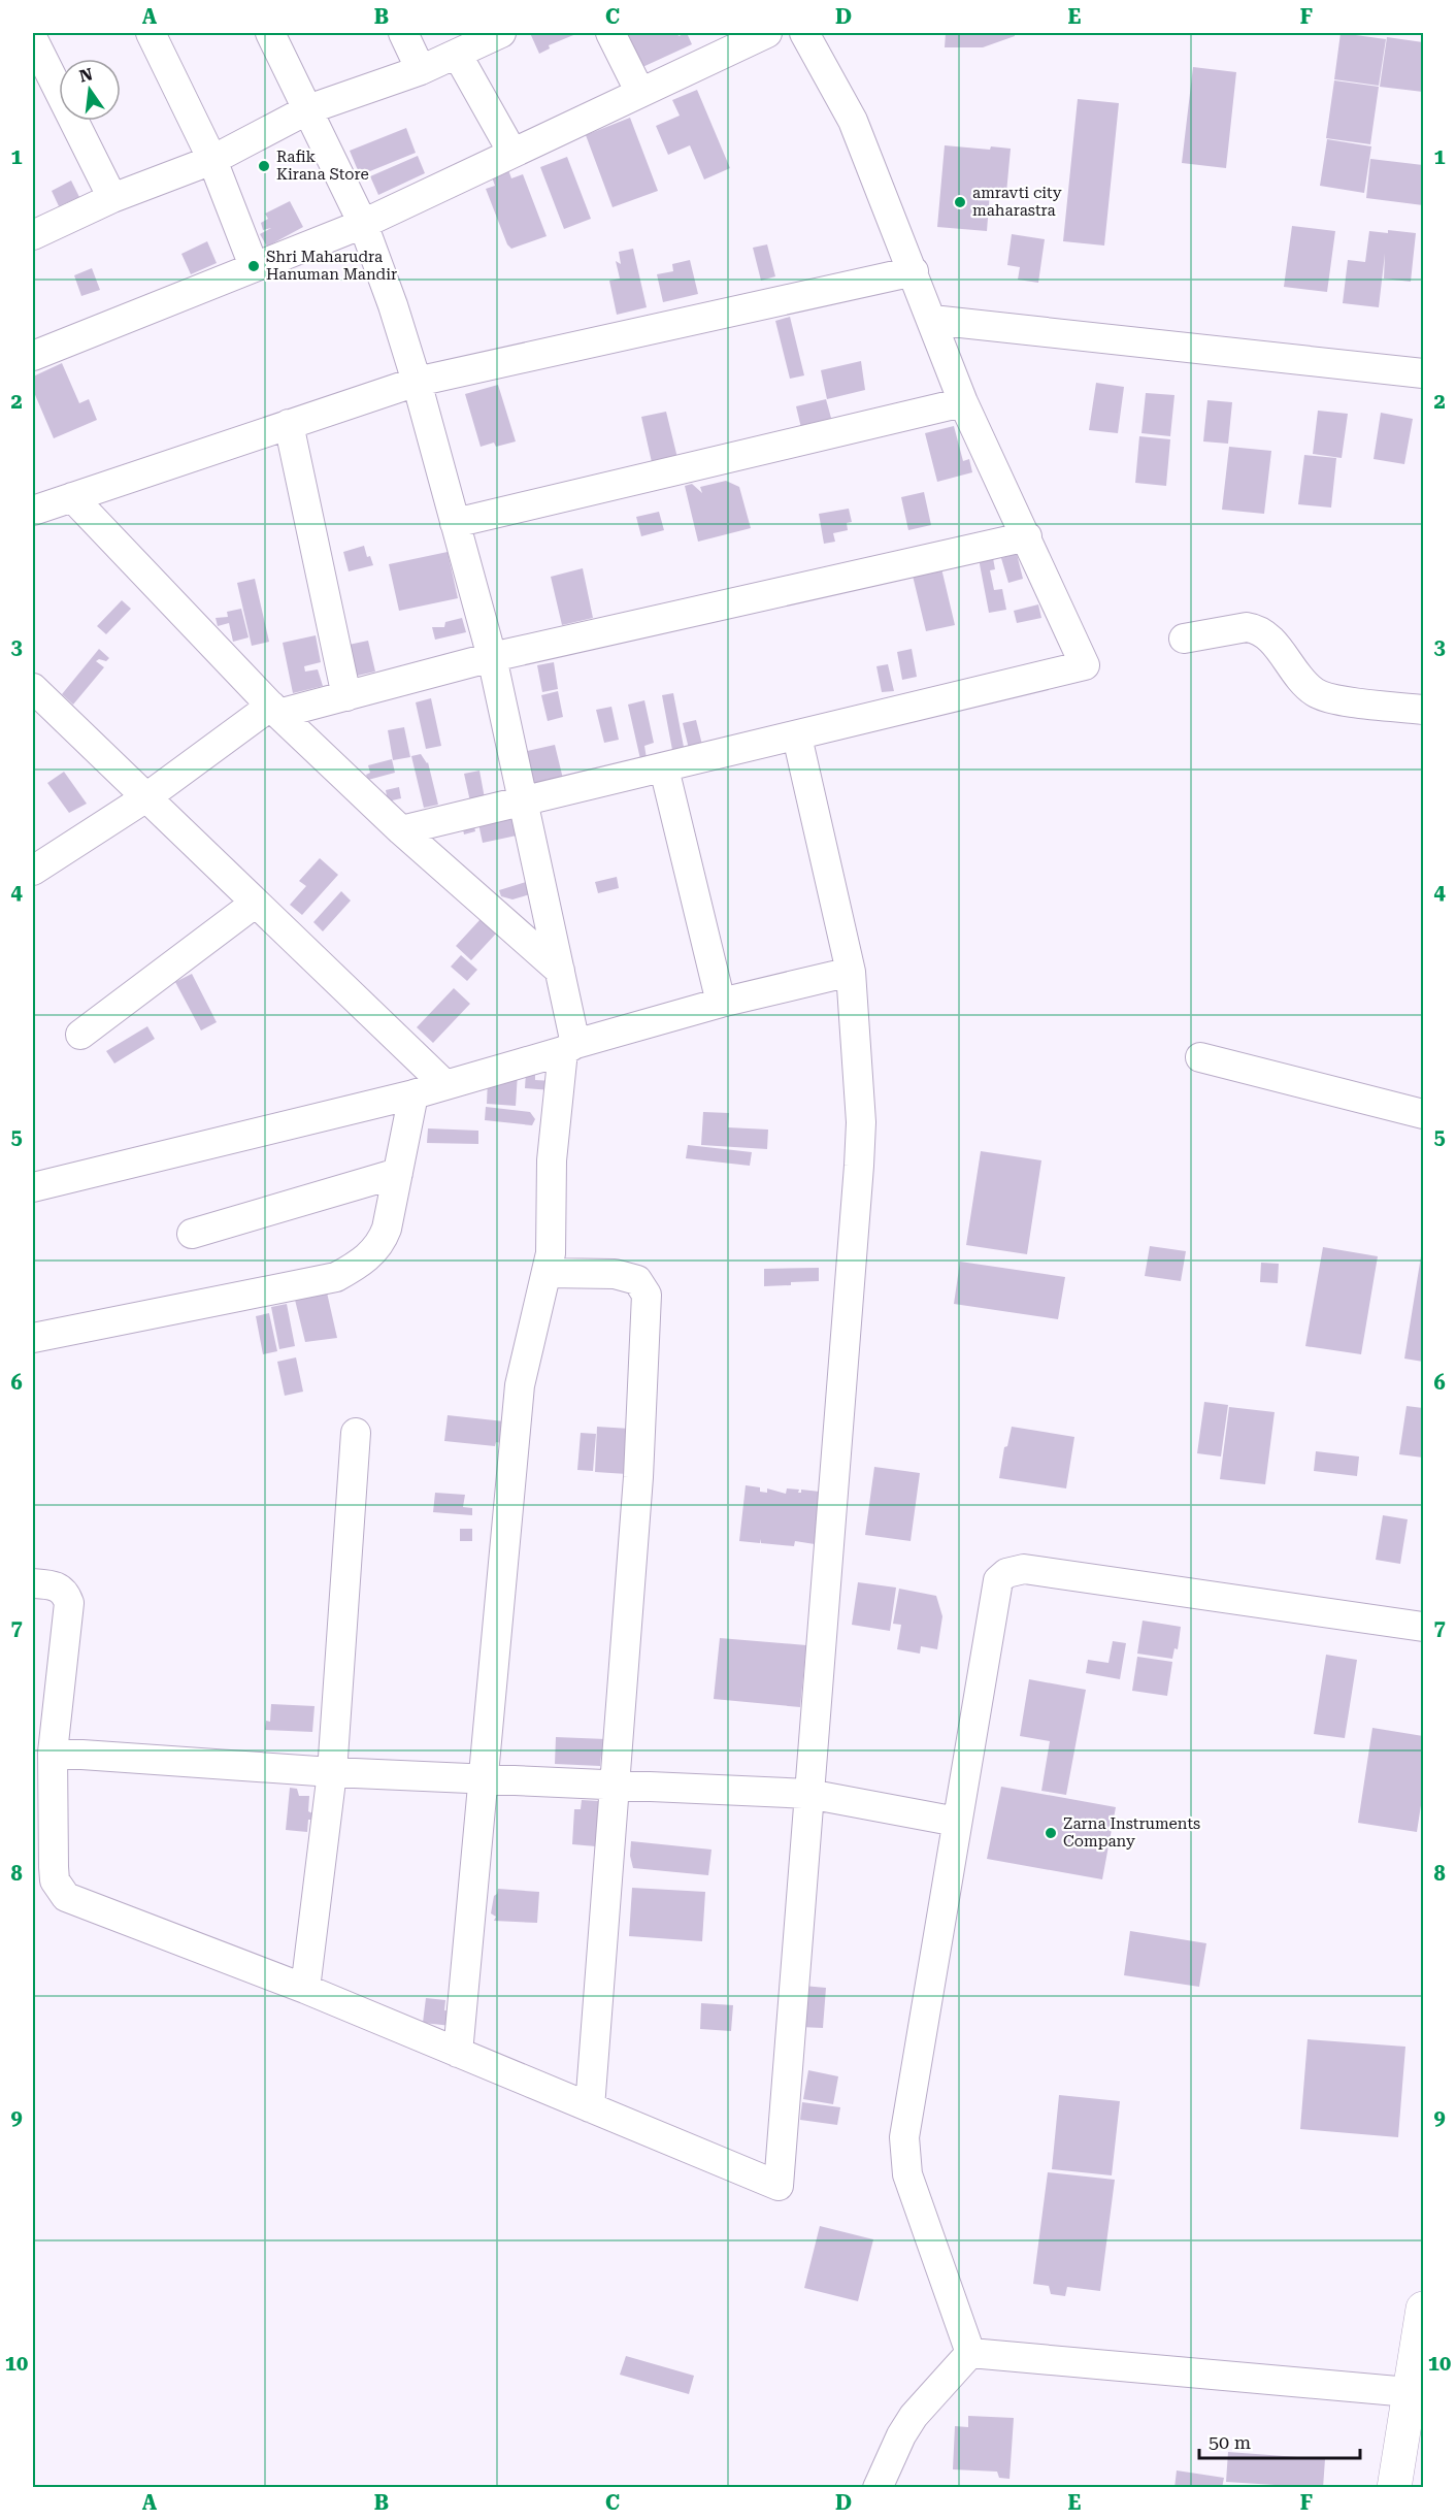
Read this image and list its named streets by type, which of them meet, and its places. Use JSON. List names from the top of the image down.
{
  "places": [
    "Rafik Kirana Store",
    "amravti city maharastra",
    "Shri Maharudra Hanuman Mandir",
    "Zarna Instruments Company"
  ],
  "scale_bar": "50 m",
  "north": "top",
  "grid": {
    "columns": [
      "A",
      "B",
      "C",
      "D",
      "E",
      "F"
    ],
    "rows": [
      "1",
      "2",
      "3",
      "4",
      "5",
      "6",
      "7",
      "8",
      "9",
      "10"
    ]
  }
}
